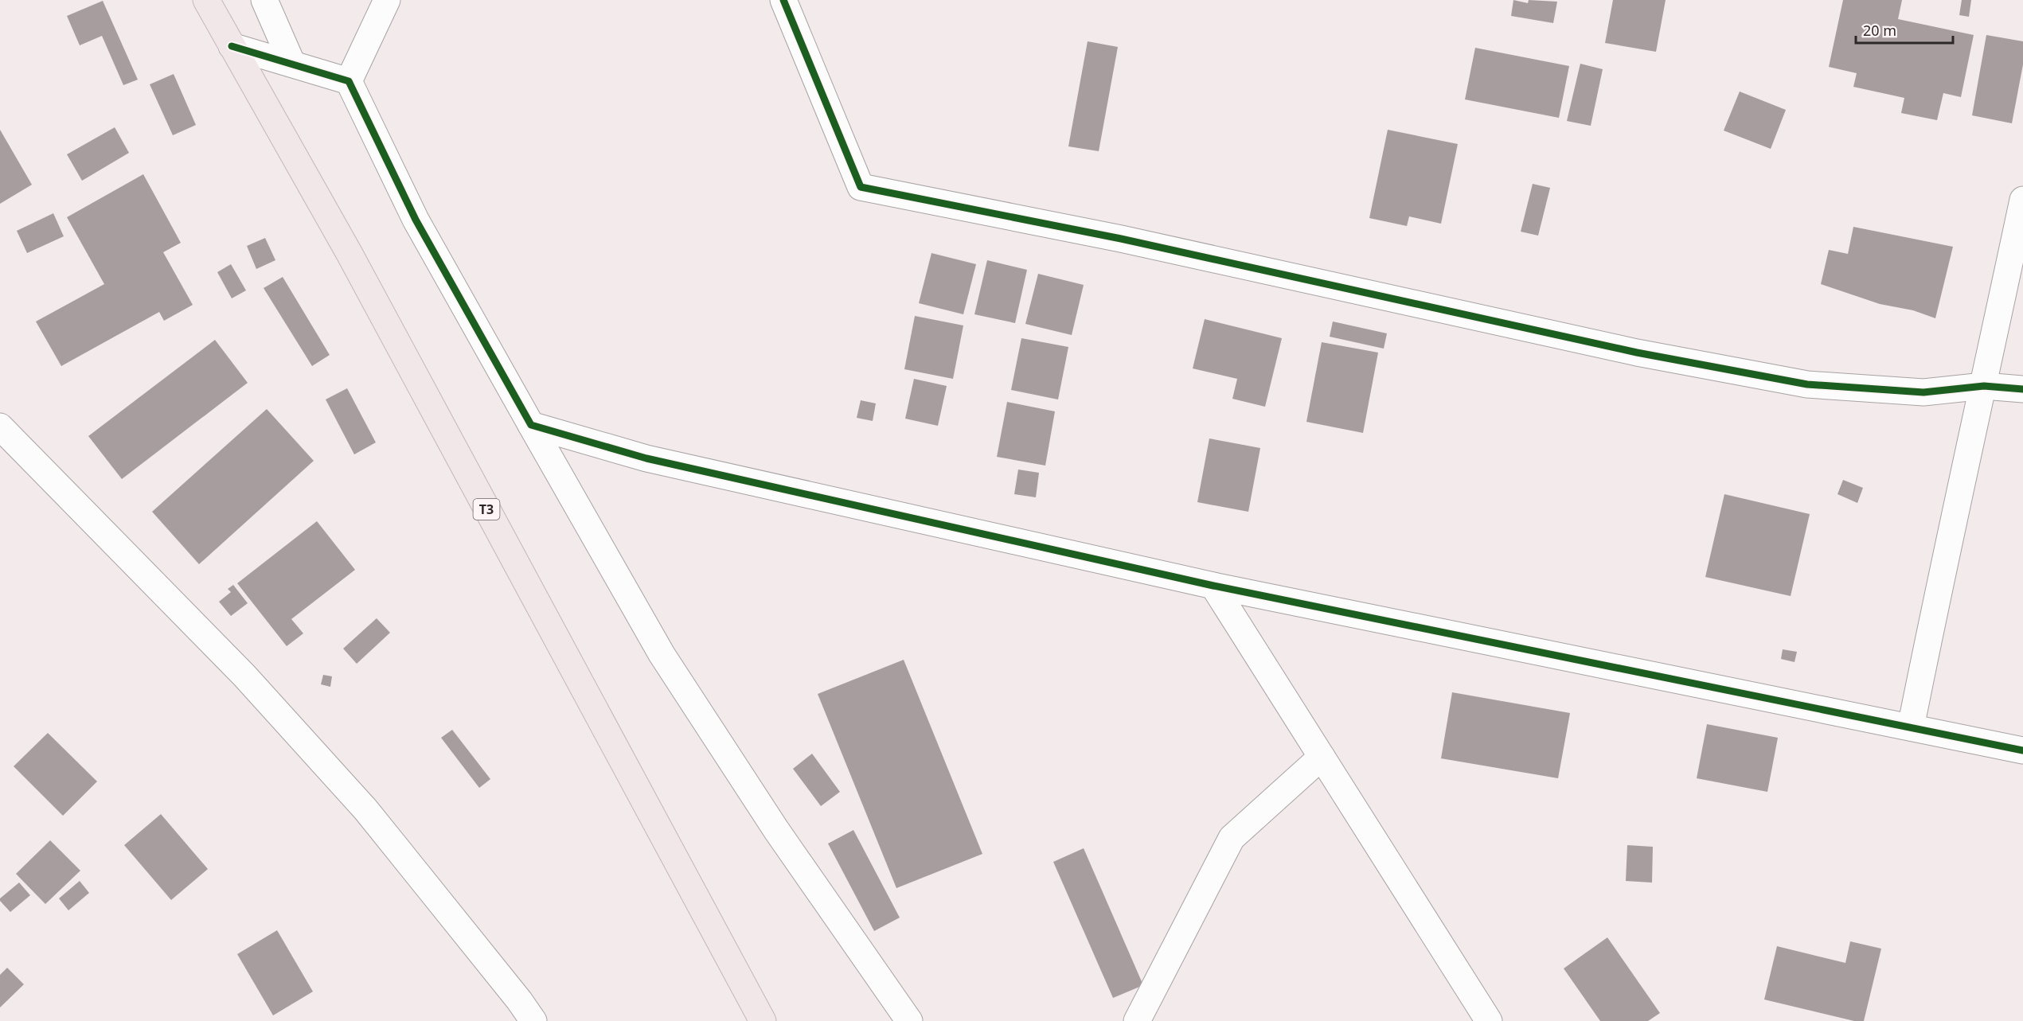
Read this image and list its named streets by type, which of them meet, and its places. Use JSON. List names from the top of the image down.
{
  "streets": {
    "highway": ["T3"]
  },
  "scale_bar": "20 m"
}
